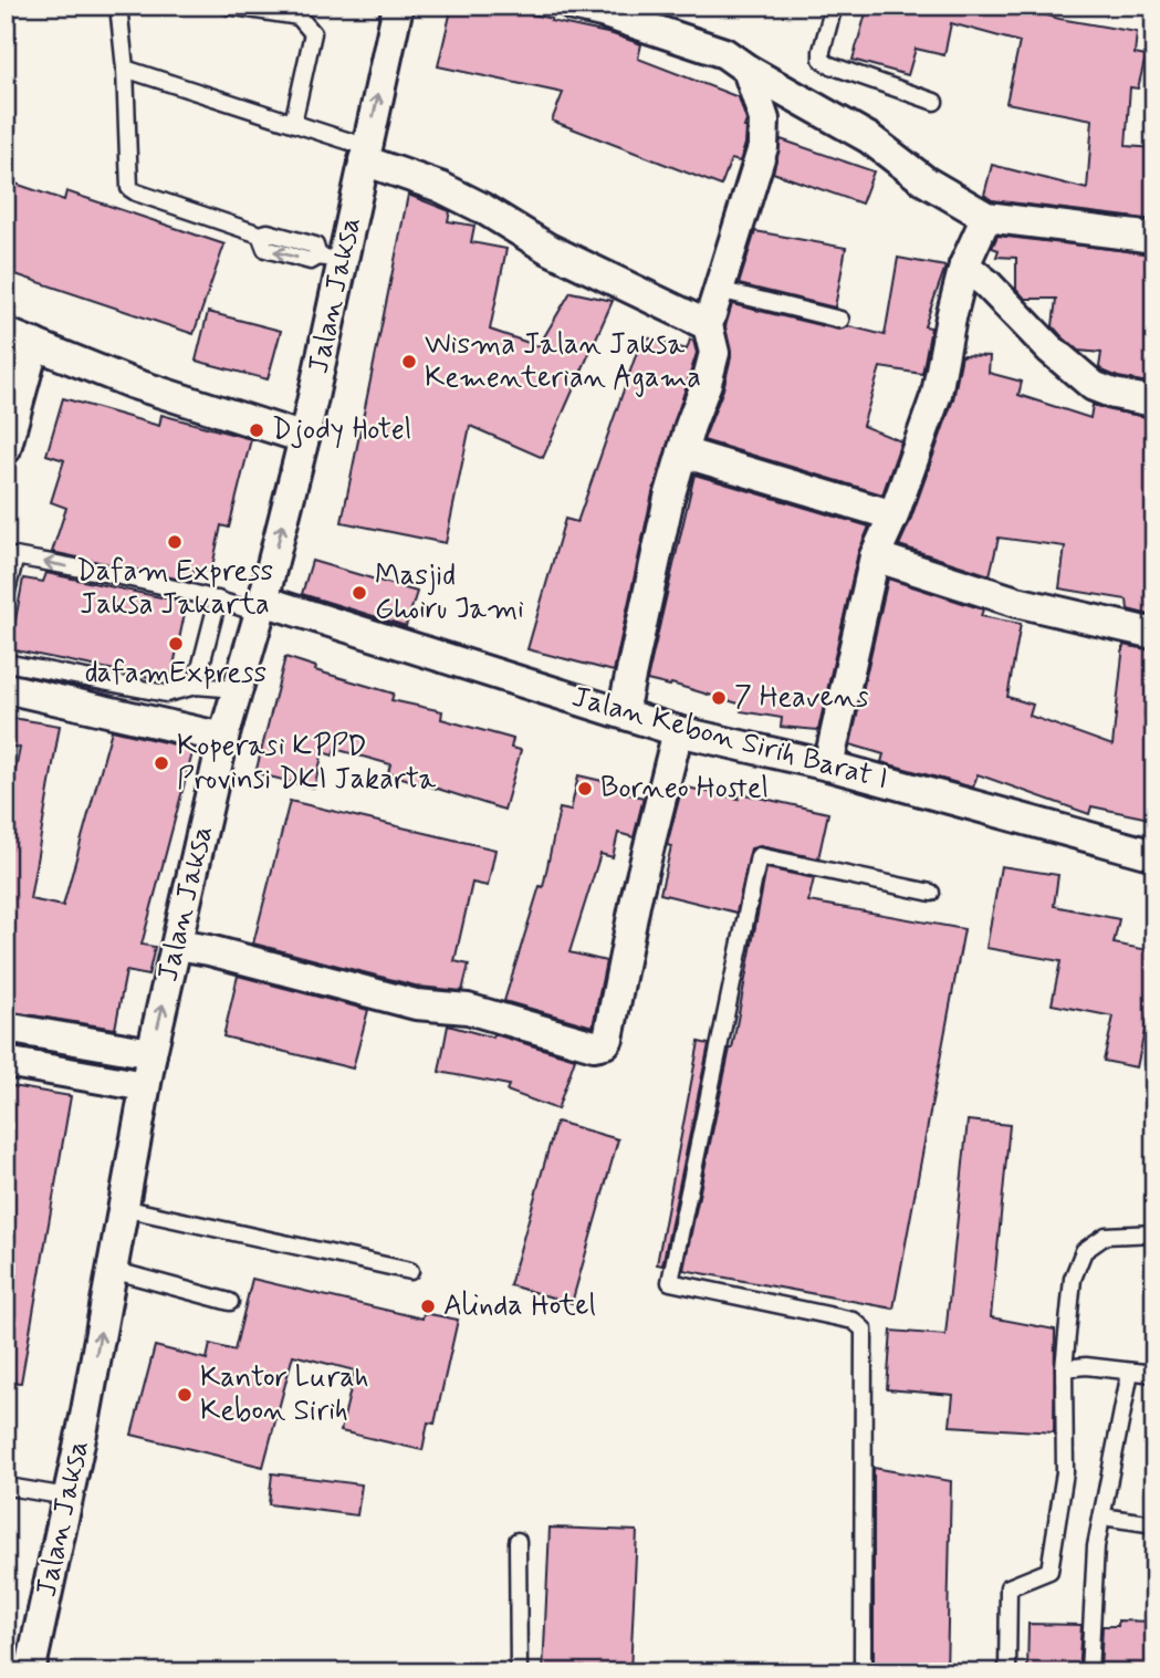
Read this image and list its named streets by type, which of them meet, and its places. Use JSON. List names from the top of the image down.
{
  "streets": {
    "street": ["Jalan Jaksa", "Jalan Kebon Sirih Barat I"]
  },
  "crossings": [
    ["Jalan Jaksa", "Jalan Kebon Sirih Barat I"]
  ],
  "one_way": ["Jalan Jaksa"],
  "places": [
    "Wisma Jalan Jaksa Kementerian Agama",
    "Djody Hotel",
    "Dafam Express Jaksa Jakarta",
    "Masjid Ghoiru Jami",
    "dafamExpress",
    "7 Heavens",
    "Koperasi KPPD Provinsi DKI Jakarta",
    "Borneo Hostel",
    "Alinda Hotel",
    "Kantor Lurah Kebon Sirih"
  ]
}
